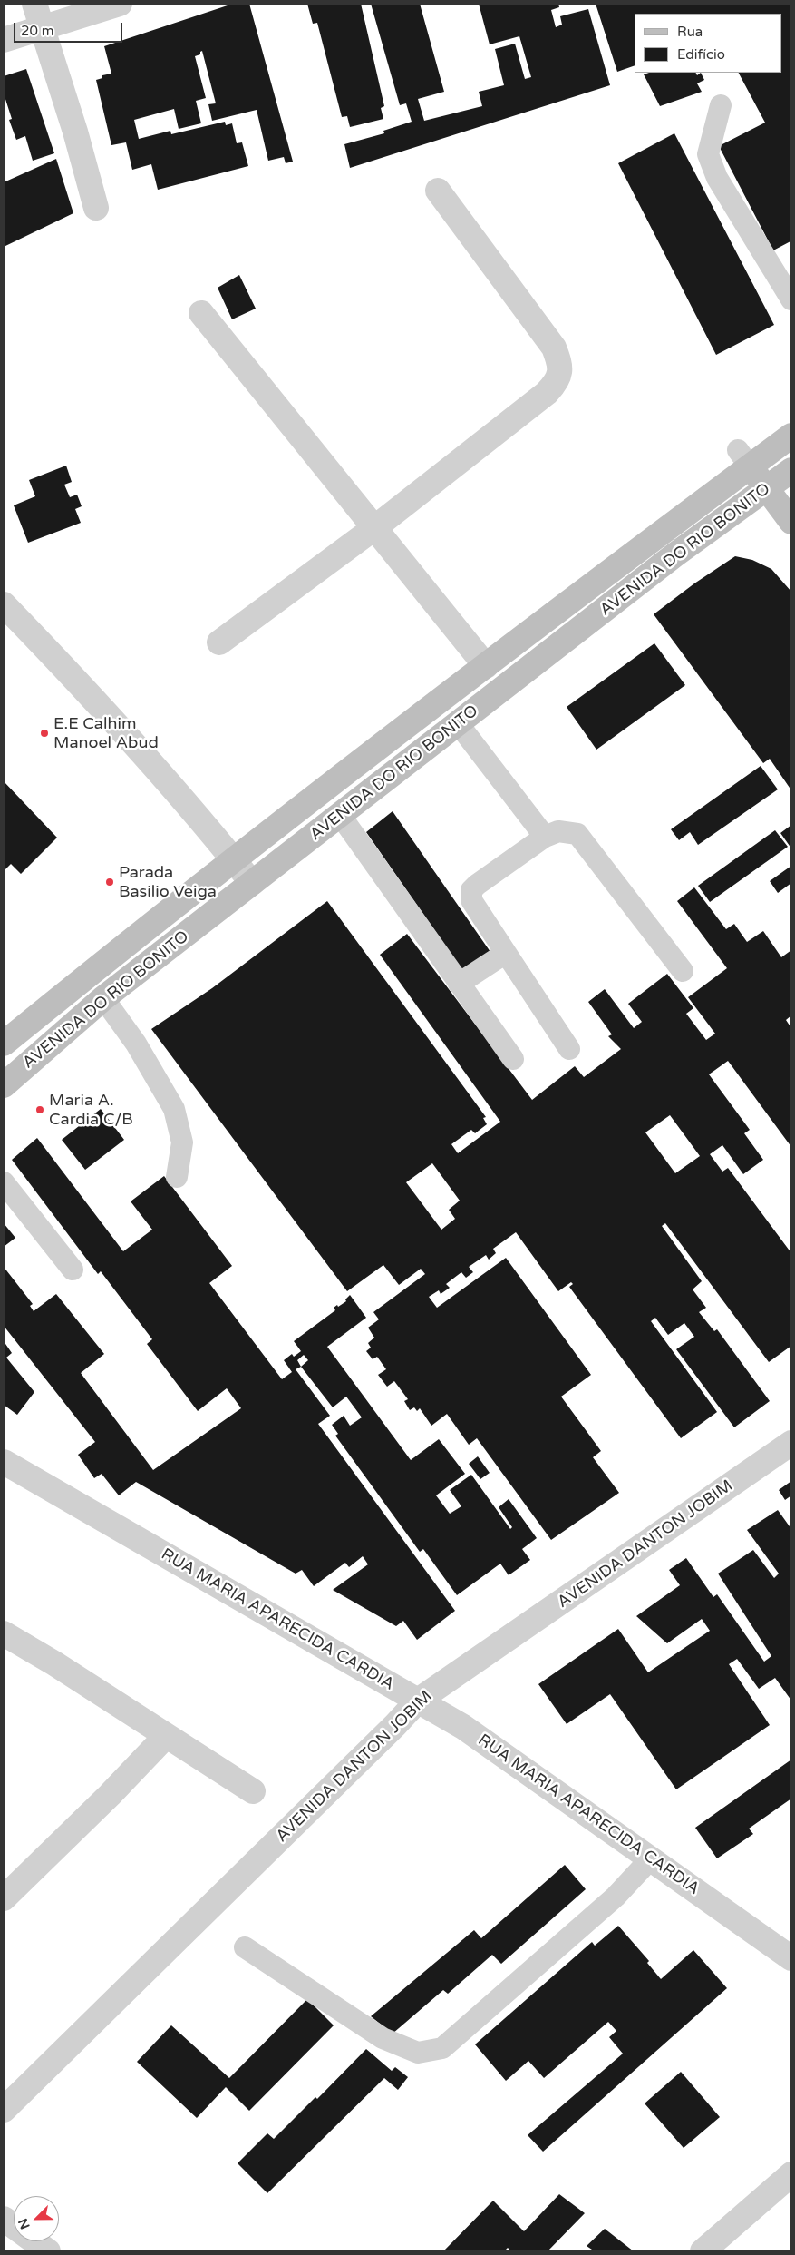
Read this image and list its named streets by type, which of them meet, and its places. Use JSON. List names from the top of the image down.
{
  "streets": {
    "main road": ["AVENIDA DO RIO BONITO"],
    "street": ["AVENIDA DANTON JOBIM", "RUA MARIA APARECIDA CARDIA"]
  },
  "crossings": [
    ["AVENIDA DANTON JOBIM", "RUA MARIA APARECIDA CARDIA"]
  ],
  "places": ["E.E Calhim Manoel Abud", "Parada Basilio Veiga", "Maria A. Cardia C/B"],
  "legend": ["Rua", "Edifício"],
  "scale_bar": "20 m",
  "north": "bottom left"
}
